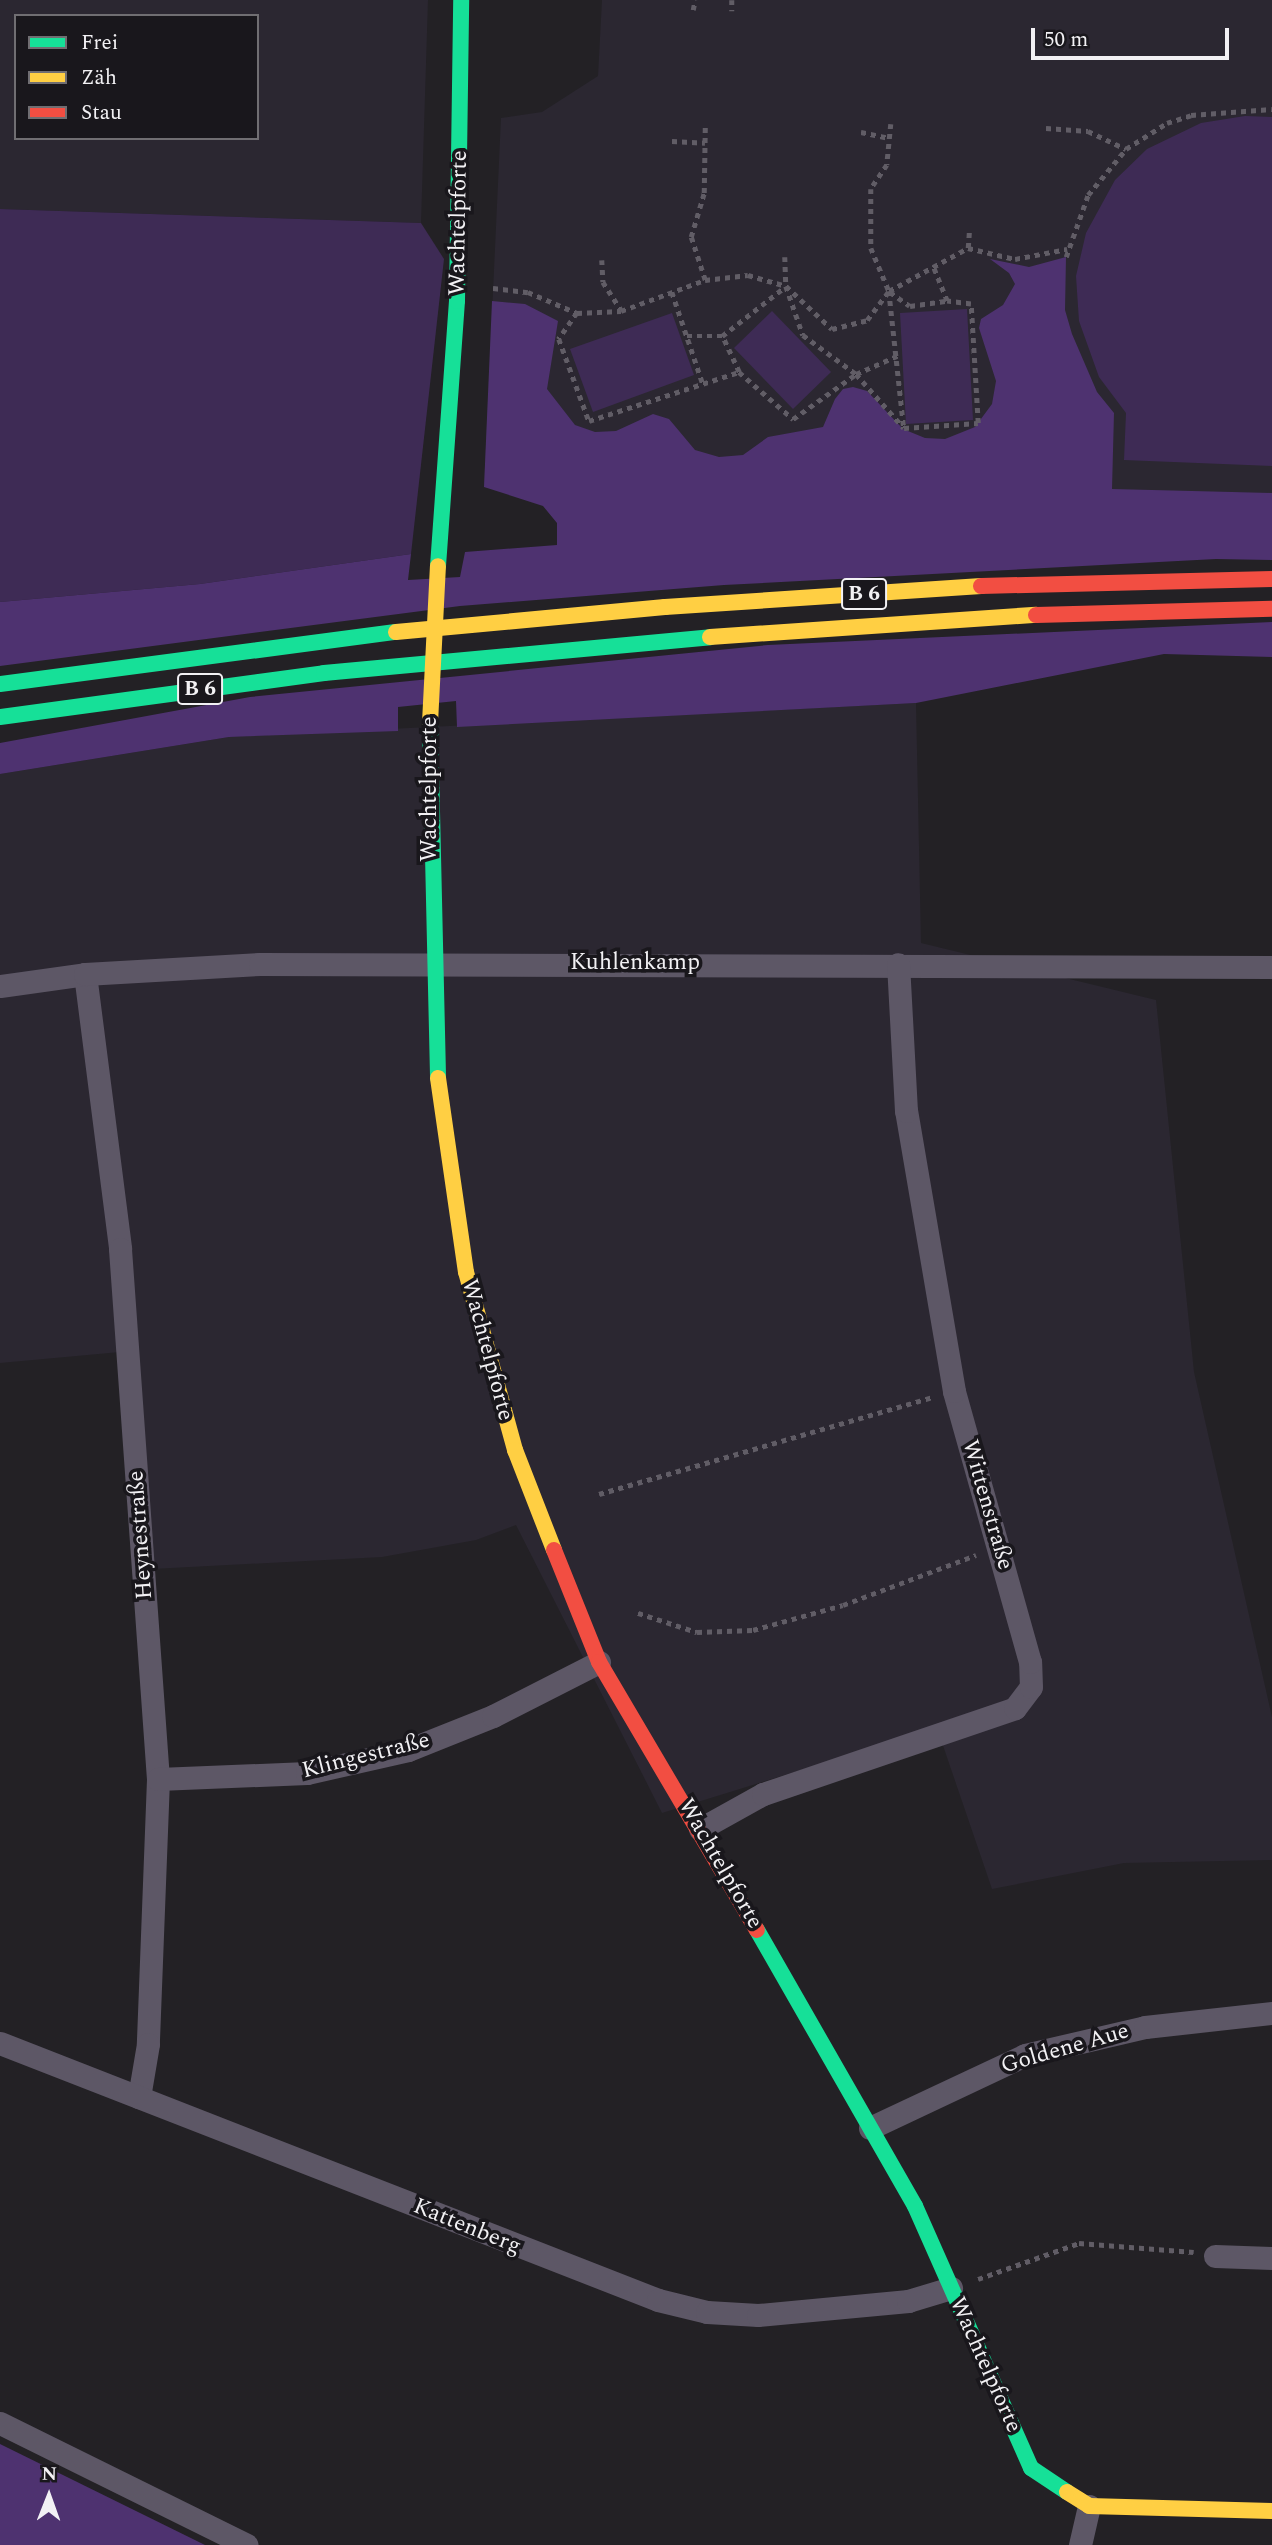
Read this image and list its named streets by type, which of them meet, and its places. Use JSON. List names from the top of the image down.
{
  "streets": {
    "main road": ["Wachtelpforte", "B 6"],
    "street": [
      "Kuhlenkamp",
      "Wittenstraße",
      "Heynestraße",
      "Klingestraße",
      "Goldene Aue",
      "Kattenberg"
    ]
  },
  "crossings": [
    ["Wachtelpforte", "Kuhlenkamp"],
    ["Wachtelpforte", "Wittenstraße"],
    ["Wachtelpforte", "Klingestraße"],
    ["Wachtelpforte", "Goldene Aue"],
    ["Wachtelpforte", "Kattenberg"],
    ["Kuhlenkamp", "Wittenstraße"],
    ["Kuhlenkamp", "Heynestraße"],
    ["Heynestraße", "Klingestraße"],
    ["Heynestraße", "Kattenberg"]
  ],
  "legend": ["Frei", "Zäh", "Stau"],
  "scale_bar": "50 m",
  "north": "top"
}
